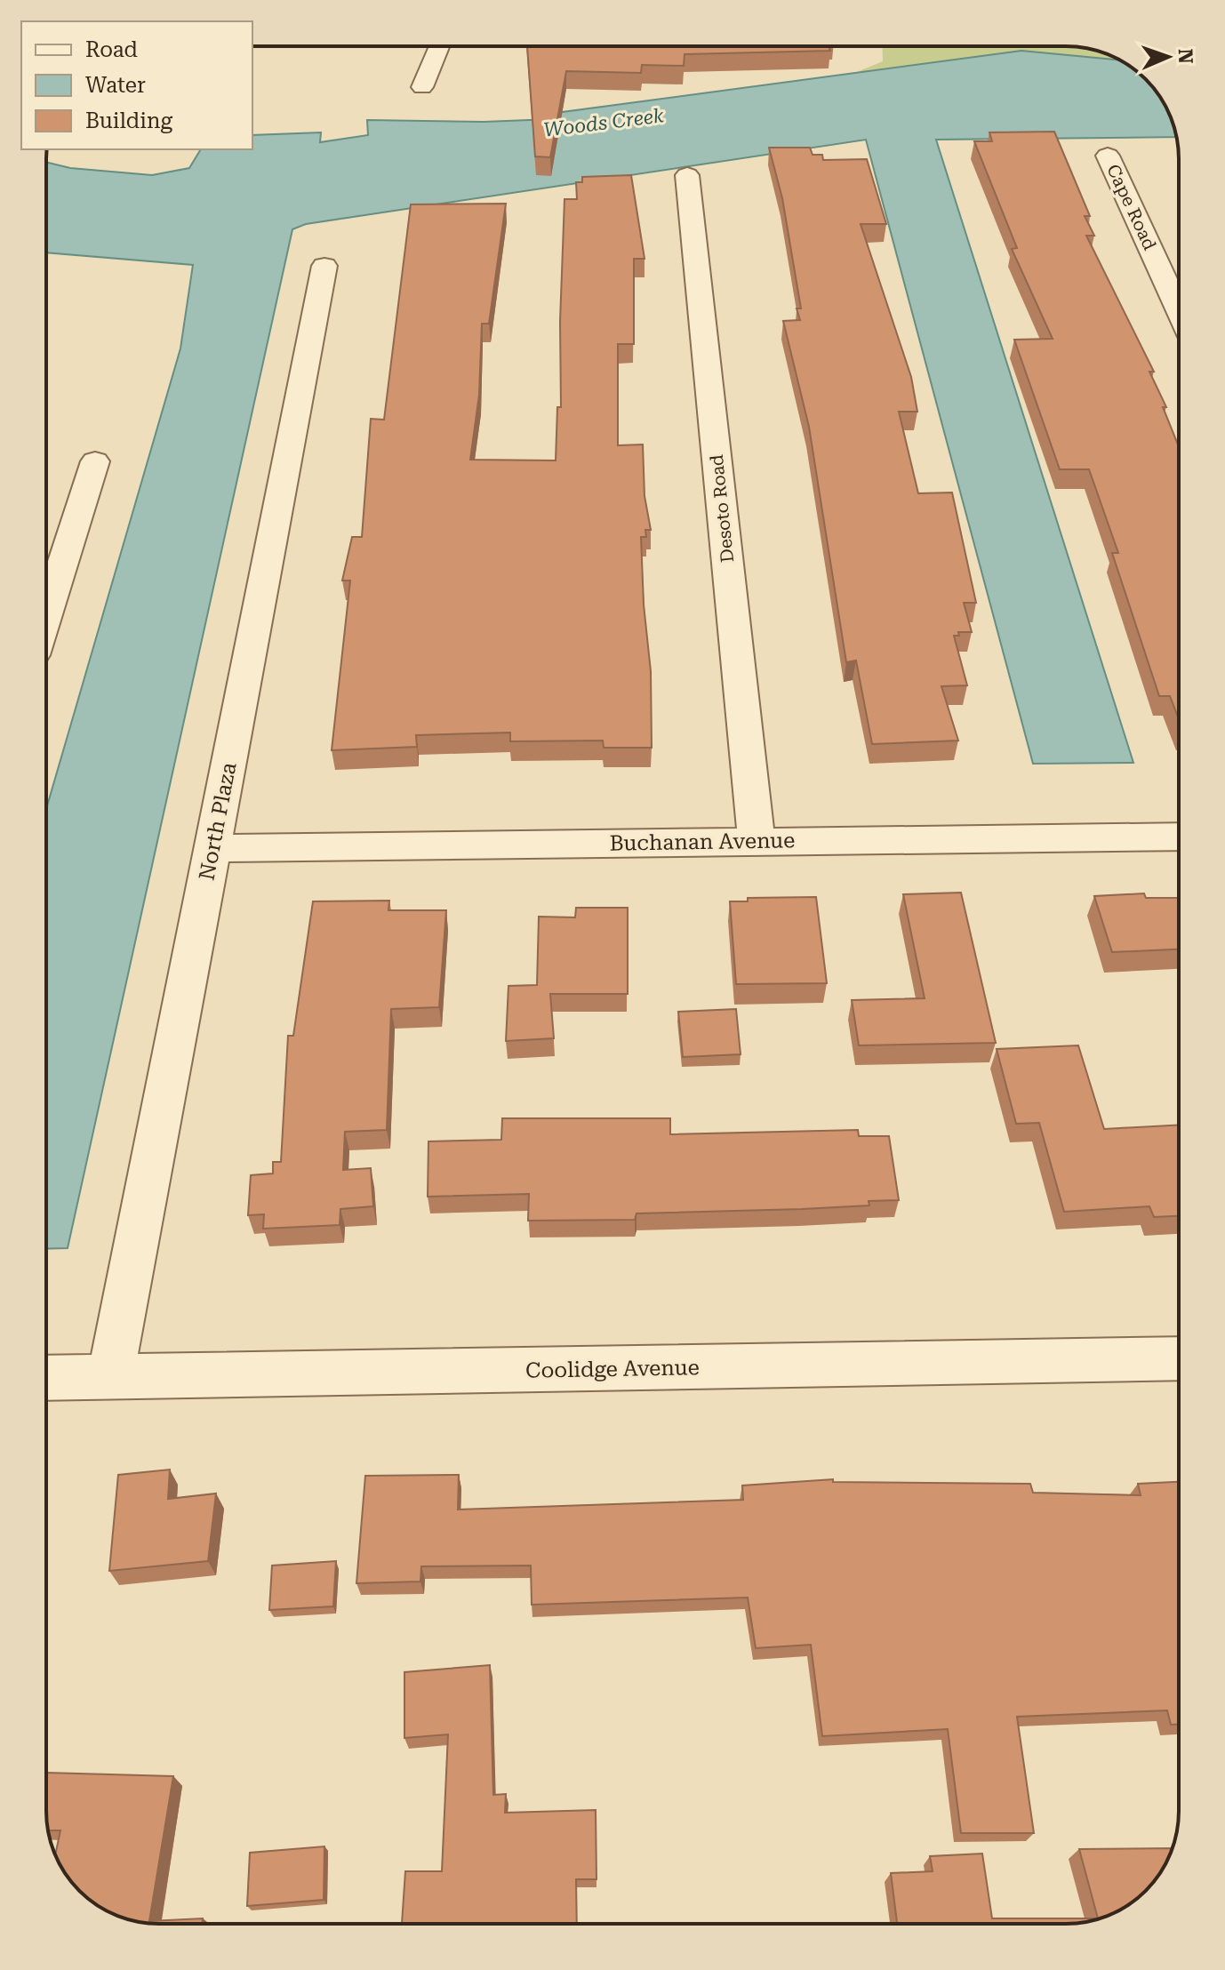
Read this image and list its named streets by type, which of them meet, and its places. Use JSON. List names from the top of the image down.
{
  "streets": {
    "street": [
      "Cape Road",
      "Desoto Road",
      "North Plaza",
      "Buchanan Avenue",
      "Coolidge Avenue"
    ]
  },
  "crossings": [
    ["Desoto Road", "Buchanan Avenue"],
    ["North Plaza", "Buchanan Avenue"],
    ["North Plaza", "Coolidge Avenue"]
  ],
  "water": ["Woods Creek"],
  "legend": ["Road", "Water", "Building"],
  "north": "right"
}
